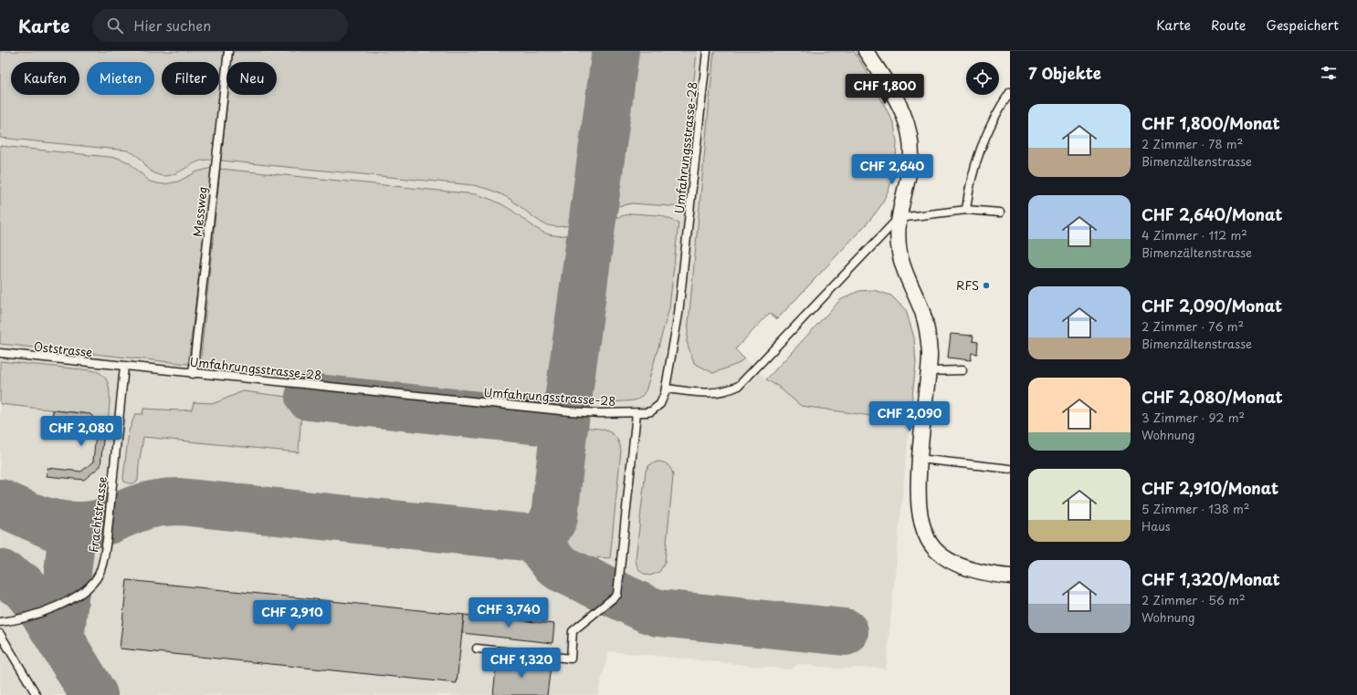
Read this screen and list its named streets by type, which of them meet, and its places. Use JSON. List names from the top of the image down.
{
  "streets": {
    "lane": [
      "Umfahrungsstrasse-28",
      "Messweg",
      "Oststrasse",
      "Frachtstrasse"
    ]
  },
  "crossings": [
    ["Umfahrungsstrasse-28", "Messweg"],
    ["Umfahrungsstrasse-28", "Oststrasse"],
    ["Umfahrungsstrasse-28", "Frachtstrasse"],
    ["Oststrasse", "Frachtstrasse"]
  ],
  "places": ["RFS"],
  "page": {
    "header": "Karte",
    "search": "Hier suchen",
    "nav": ["Karte", "Route", "Gespeichert"],
    "heading": "7 Objekte",
    "chip": [
      "Kaufen",
      "Mieten",
      "Filter",
      "Neu"
    ],
    "price": [
      "CHF 1,800",
      "CHF 2,640",
      "CHF 2,090",
      "CHF 2,080",
      "CHF 3,740",
      "CHF 2,910",
      "CHF 1,320"
    ],
    "list": [
      {
        "name": "CHF 1,800/Monat",
        "note": "2 Zimmer · 78 m² · Bimenzältenstrasse"
      },
      {
        "name": "CHF 2,640/Monat",
        "note": "4 Zimmer · 112 m² · Bimenzältenstrasse"
      },
      {
        "name": "CHF 2,090/Monat",
        "note": "2 Zimmer · 76 m² · Bimenzältenstrasse"
      },
      {
        "name": "CHF 2,080/Monat",
        "note": "3 Zimmer · 92 m² · Wohnung"
      },
      {
        "name": "CHF 2,910/Monat",
        "note": "5 Zimmer · 138 m² · Haus"
      },
      {
        "name": "CHF 1,320/Monat",
        "note": "2 Zimmer · 56 m² · Wohnung"
      }
    ]
  }
}
